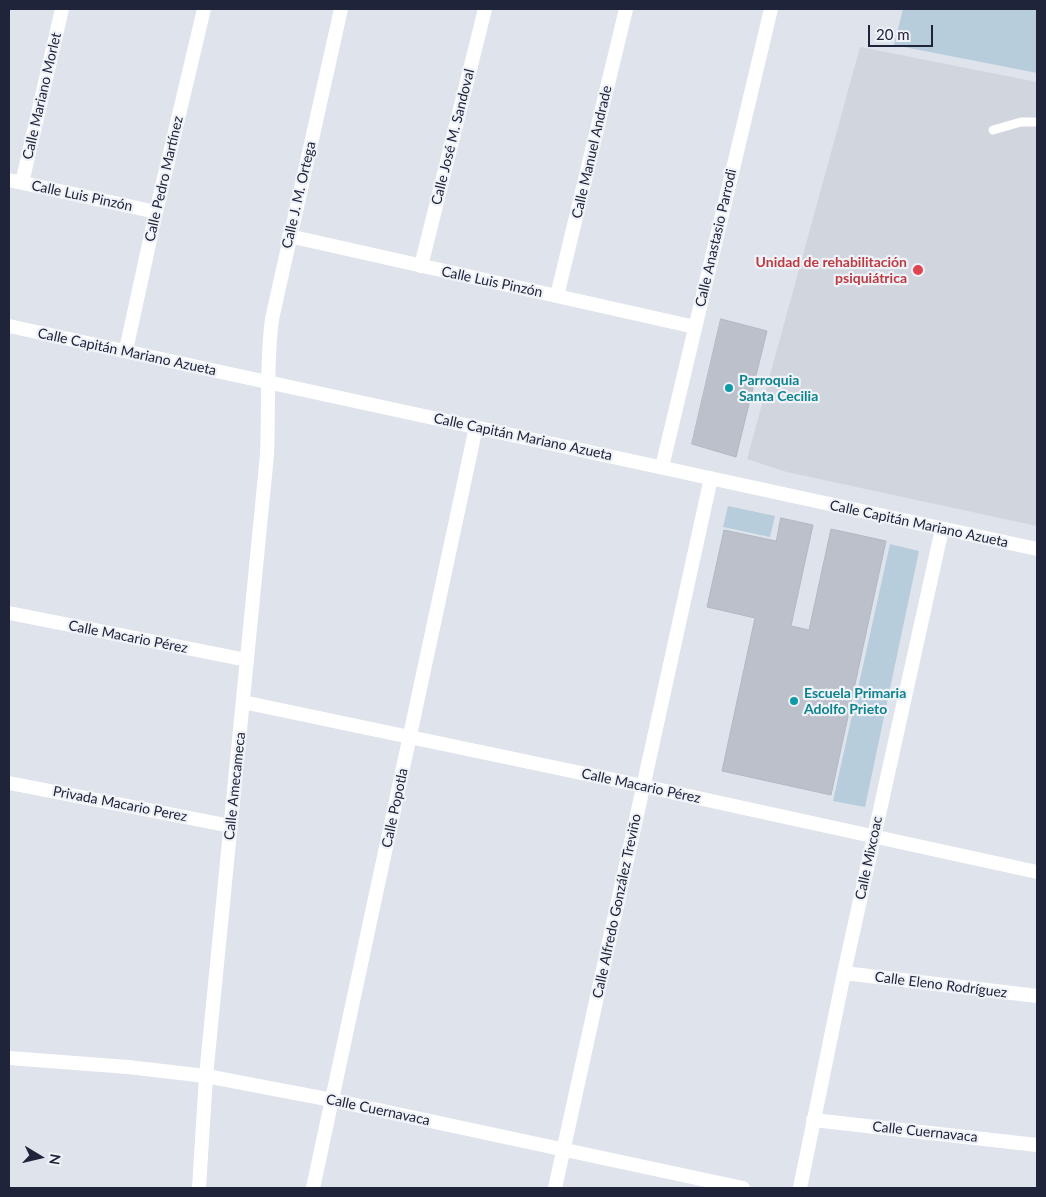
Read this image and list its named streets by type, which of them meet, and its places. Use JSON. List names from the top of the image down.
{
  "streets": {
    "street": [
      "Calle Mariano Morlet",
      "Calle José M. Sandoval",
      "Calle Manuel Andrade",
      "Calle Pedro Martínez",
      "Calle J. M. Ortega",
      "Calle Luis Pinzón",
      "Calle Anastasio Parrodi",
      "Calle Capitán Mariano Azueta",
      "Calle Macario Pérez",
      "Calle Amecameca",
      "Privada Macario Perez",
      "Calle Popotla",
      "Calle Mixcoac",
      "Calle Alfredo González Treviño",
      "Calle Eleno Rodríguez",
      "Calle Cuernavaca"
    ]
  },
  "crossings": [
    ["Calle Mariano Morlet", "Calle Luis Pinzón"],
    ["Calle José M. Sandoval", "Calle Luis Pinzón"],
    ["Calle Manuel Andrade", "Calle Luis Pinzón"],
    ["Calle Pedro Martínez", "Calle Luis Pinzón"],
    ["Calle Pedro Martínez", "Calle Capitán Mariano Azueta"],
    ["Calle J. M. Ortega", "Calle Luis Pinzón"],
    ["Calle J. M. Ortega", "Calle Capitán Mariano Azueta"],
    ["Calle J. M. Ortega", "Calle Amecameca"],
    ["Calle Luis Pinzón", "Calle Anastasio Parrodi"],
    ["Calle Anastasio Parrodi", "Calle Capitán Mariano Azueta"],
    ["Calle Capitán Mariano Azueta", "Calle Amecameca"],
    ["Calle Capitán Mariano Azueta", "Calle Popotla"],
    ["Calle Capitán Mariano Azueta", "Calle Mixcoac"],
    ["Calle Capitán Mariano Azueta", "Calle Alfredo González Treviño"],
    ["Calle Macario Pérez", "Calle Amecameca"],
    ["Calle Macario Pérez", "Calle Popotla"],
    ["Calle Macario Pérez", "Calle Mixcoac"],
    ["Calle Macario Pérez", "Calle Alfredo González Treviño"],
    ["Calle Amecameca", "Privada Macario Perez"],
    ["Calle Amecameca", "Calle Cuernavaca"],
    ["Calle Popotla", "Calle Cuernavaca"],
    ["Calle Mixcoac", "Calle Eleno Rodríguez"],
    ["Calle Mixcoac", "Calle Cuernavaca"],
    ["Calle Alfredo González Treviño", "Calle Cuernavaca"]
  ],
  "places": ["Unidad de rehabilitación psiquiátrica", "Parroquia Santa Cecilia", "Escuela Primaria Adolfo Prieto"],
  "scale_bar": "20 m",
  "north": "right"
}
